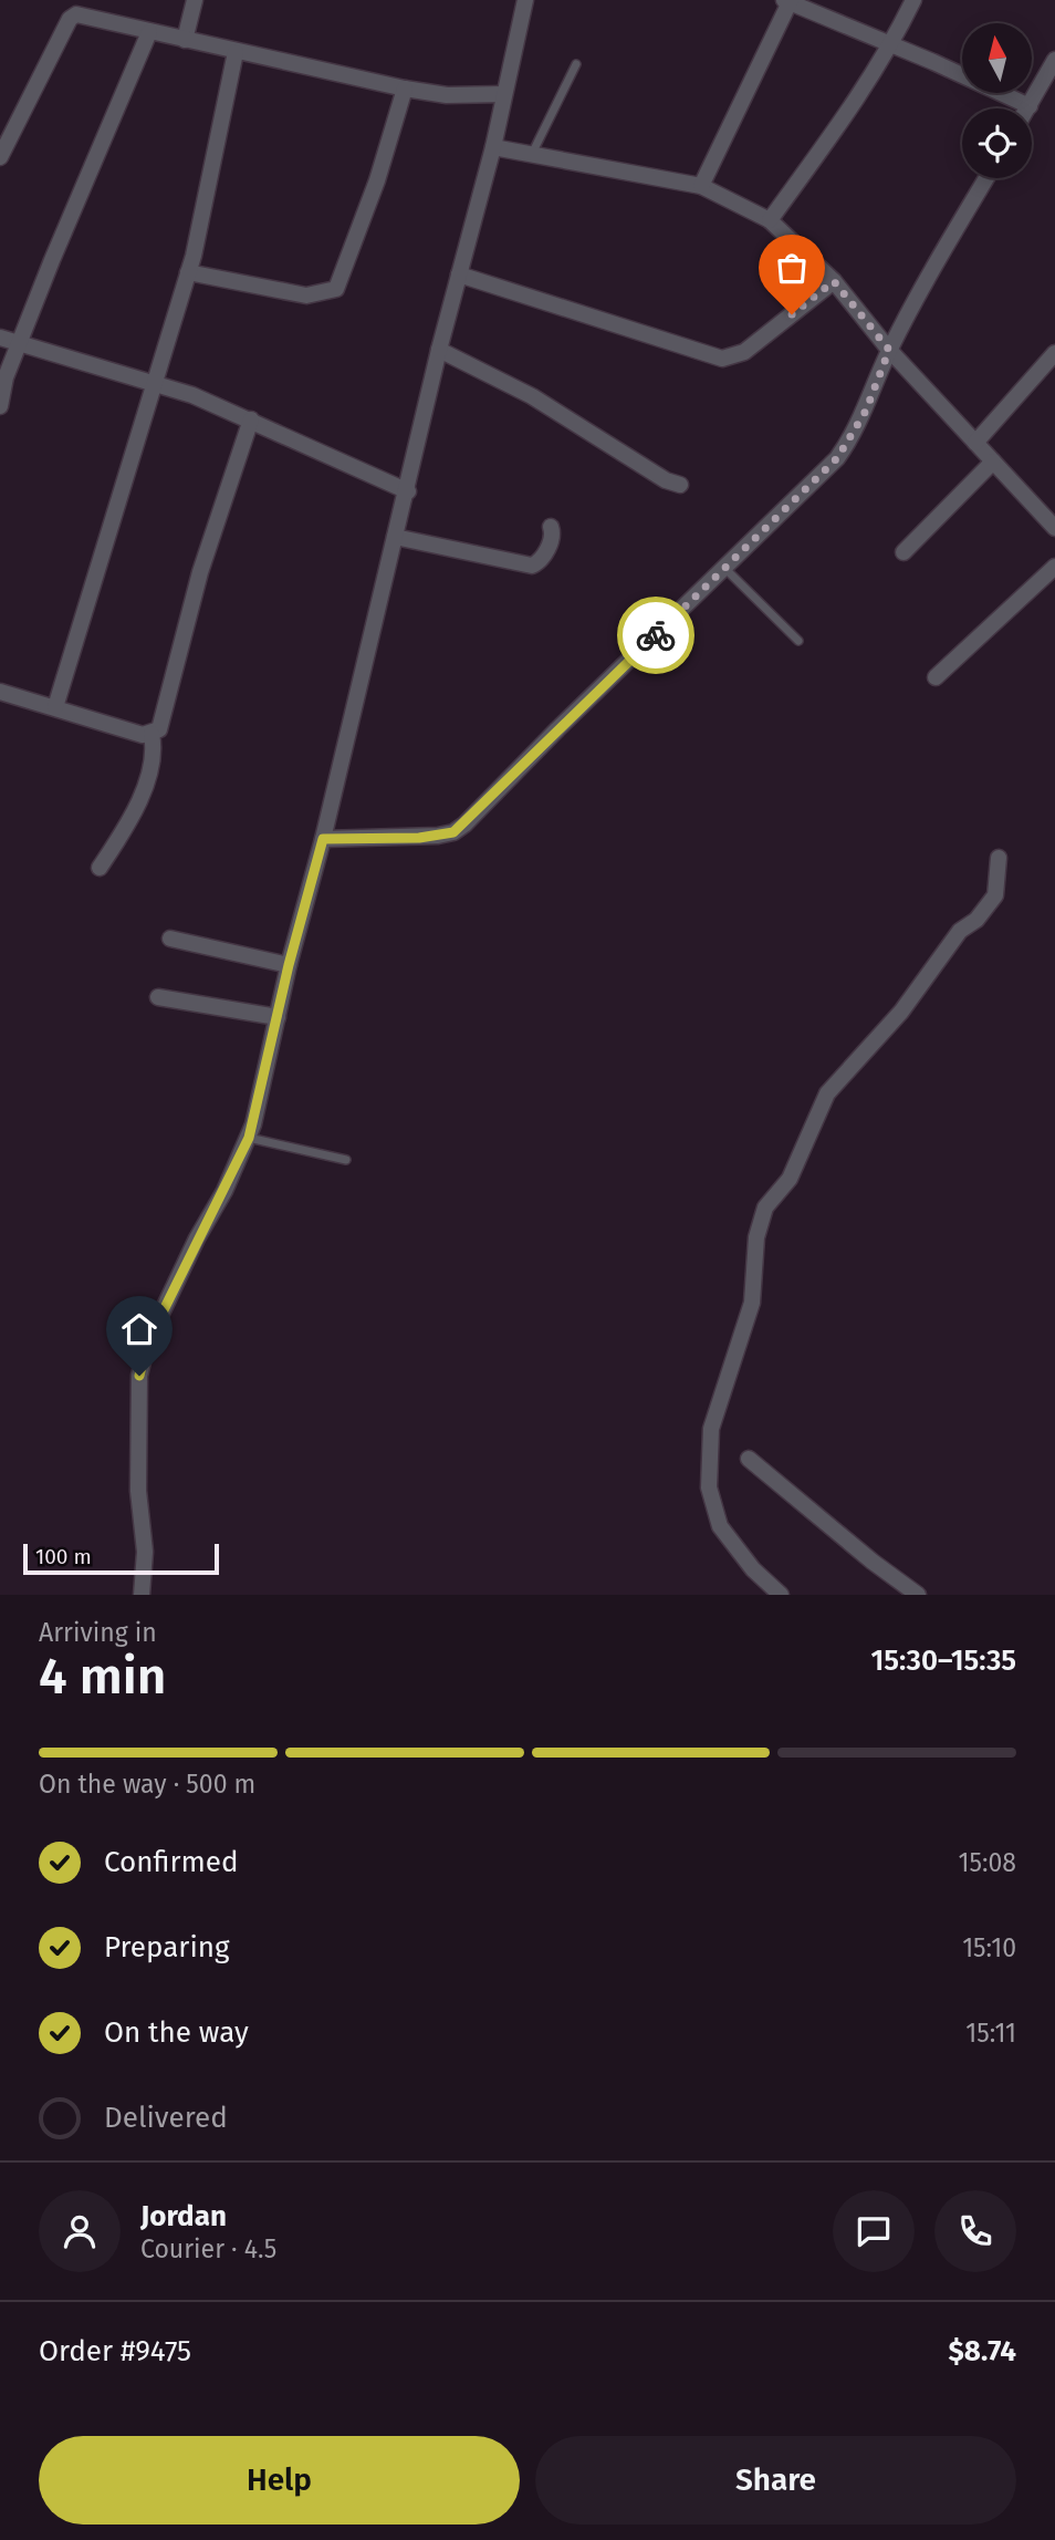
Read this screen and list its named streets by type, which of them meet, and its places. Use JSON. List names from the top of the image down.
{
  "scale_bar": "100 m",
  "north": "top",
  "page": {
    "scale": "100 m",
    "heading": ["4 min", "Arriving in", "15:30–15:35"],
    "panel": [
      "Jordan",
      "Courier · 4.5",
      "Order #9475",
      "$8.74"
    ],
    "bar": "On the way · 500 m",
    "list": [
      ["Confirmed", "15:08"],
      ["Preparing", "15:10"],
      ["On the way", "15:11"],
      "Delivered"
    ],
    "buttons": ["Help", "Share"]
  }
}
